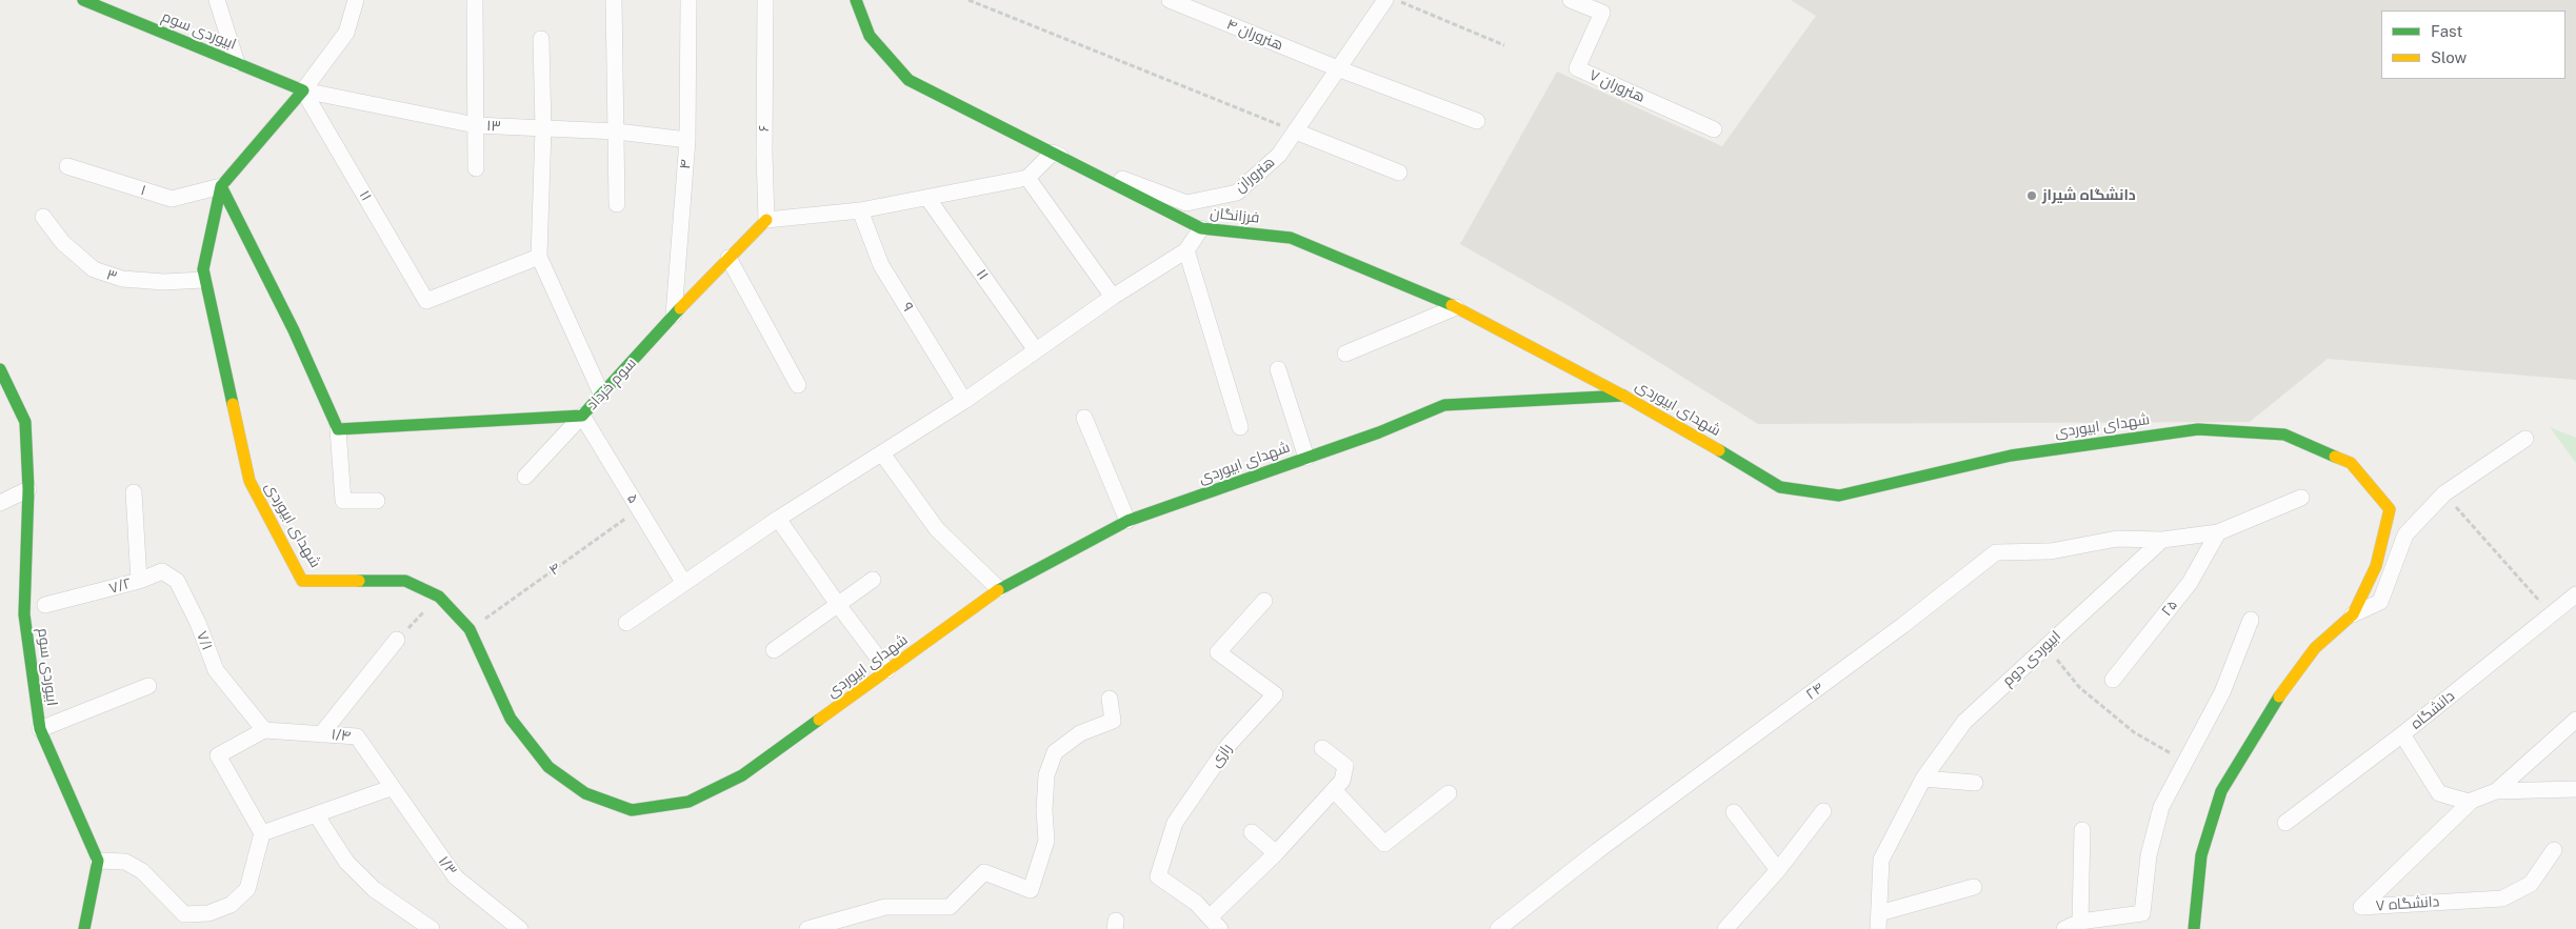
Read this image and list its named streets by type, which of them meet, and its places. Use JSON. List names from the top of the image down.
{
  "streets": {
    "street": [
      "ابیوردی سوم",
      "هنروران ۴",
      "هنروران ۷",
      "۱۳",
      "۶",
      "۴",
      "هنروران",
      "۱",
      "۱۱",
      "فرزانگان",
      "۳",
      "۹",
      "سوم خرداد",
      "شهدای ابیوردی",
      "۵",
      "۷/۲",
      "۲۵",
      "۷/۱",
      "ابیوردی دوم",
      "۲۴",
      "دانشگاه",
      "۱/۴",
      "رازی",
      "۱/۳",
      "۷ دانشگاه"
    ]
  },
  "crossings": [
    ["ابیوردی سوم", "۱۳"],
    ["ابیوردی سوم", "۱۱"],
    ["ابیوردی سوم", "شهدای ابیوردی"],
    ["هنروران ۴", "هنروران"],
    ["۱۳", "۴"],
    ["۱۳", "۱۱"],
    ["۱۳", "شهدای ابیوردی"],
    ["۶", "سوم خرداد"],
    ["۴", "سوم خرداد"],
    ["۴", "شهدای ابیوردی"],
    ["۴", "۵"],
    ["هنروران", "فرزانگان"],
    ["۱", "شهدای ابیوردی"],
    ["۱۱", "شهدای ابیوردی"],
    ["فرزانگان", "شهدای ابیوردی"],
    ["۳", "شهدای ابیوردی"],
    ["سوم خرداد", "۵"],
    ["۷/۲", "۷/۱"],
    ["۷/۱", "۱/۴"],
    ["ابیوردی دوم", "۲۴"],
    ["دانشگاه", "۷ دانشگاه"],
    ["۱/۴", "۱/۳"]
  ],
  "places": ["دانشگاه شیراز"],
  "legend": ["Fast", "Slow"]
}
